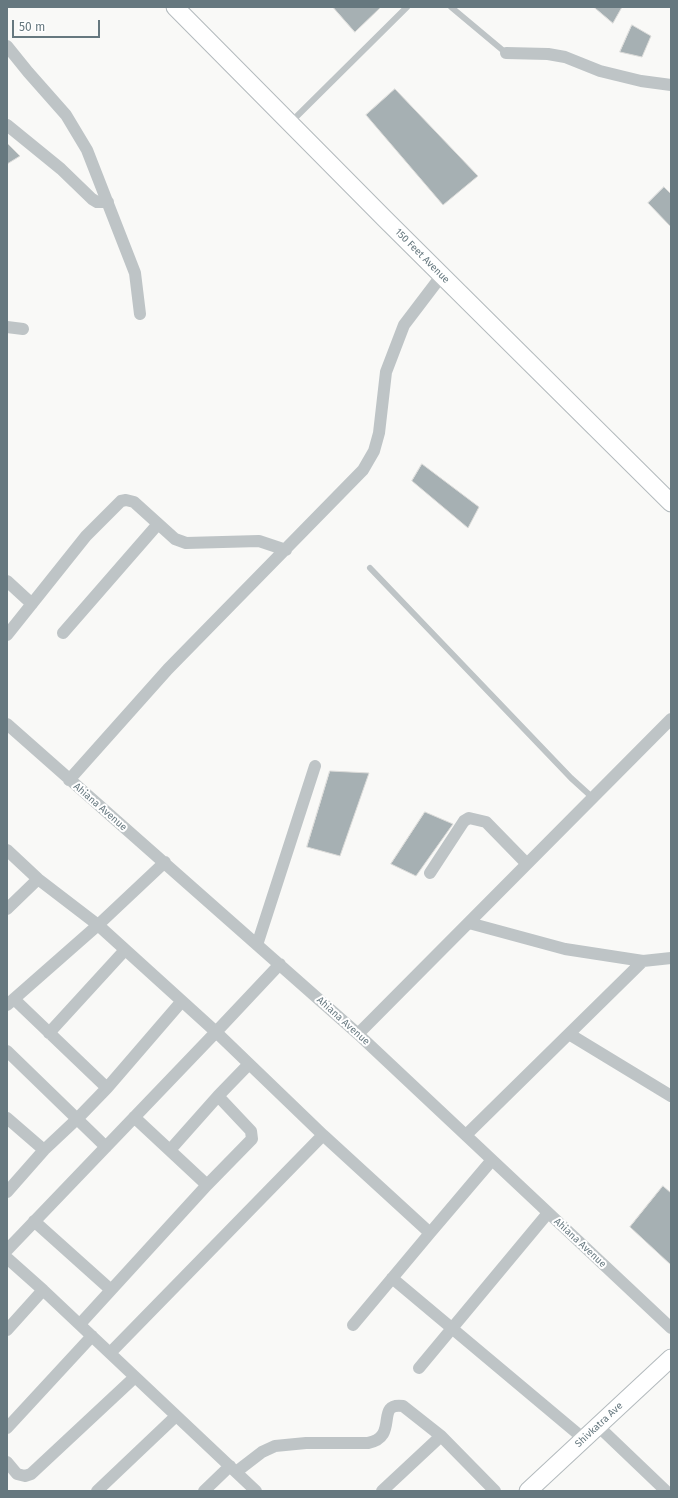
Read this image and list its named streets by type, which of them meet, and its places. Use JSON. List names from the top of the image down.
{
  "streets": {
    "street": ["150 Feet Avenue", "Ahiana Avenue", "Shivkatra Ave"]
  },
  "scale_bar": "50 m"
}
